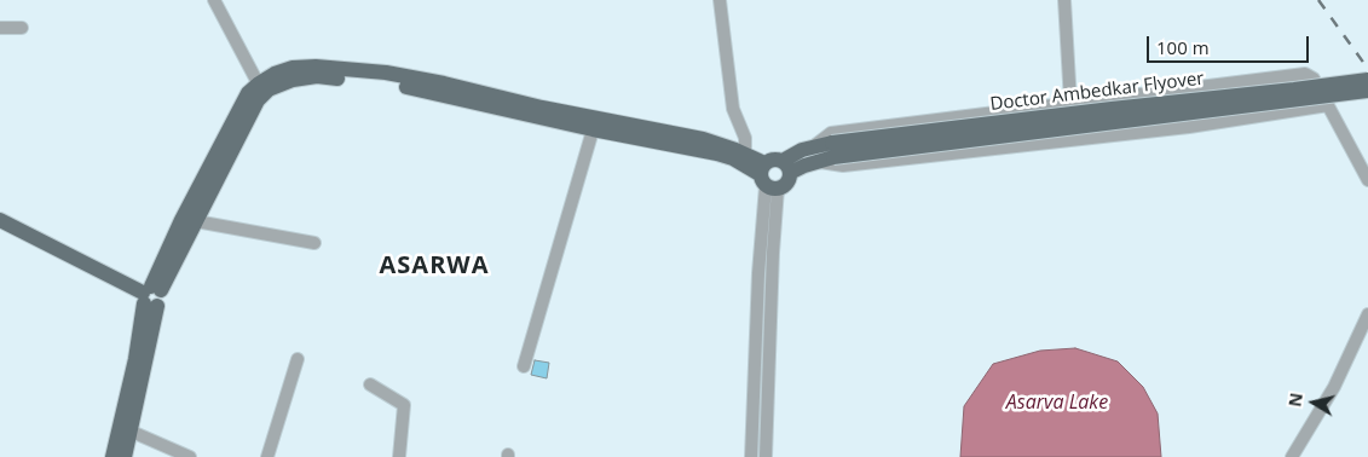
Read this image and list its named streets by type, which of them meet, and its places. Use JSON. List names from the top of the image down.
{
  "streets": {
    "main road": ["Doctor Ambedkar Flyover"]
  },
  "districts": ["ASARWA"],
  "water": ["Asarva Lake"],
  "scale_bar": "100 m",
  "north": "left"
}
